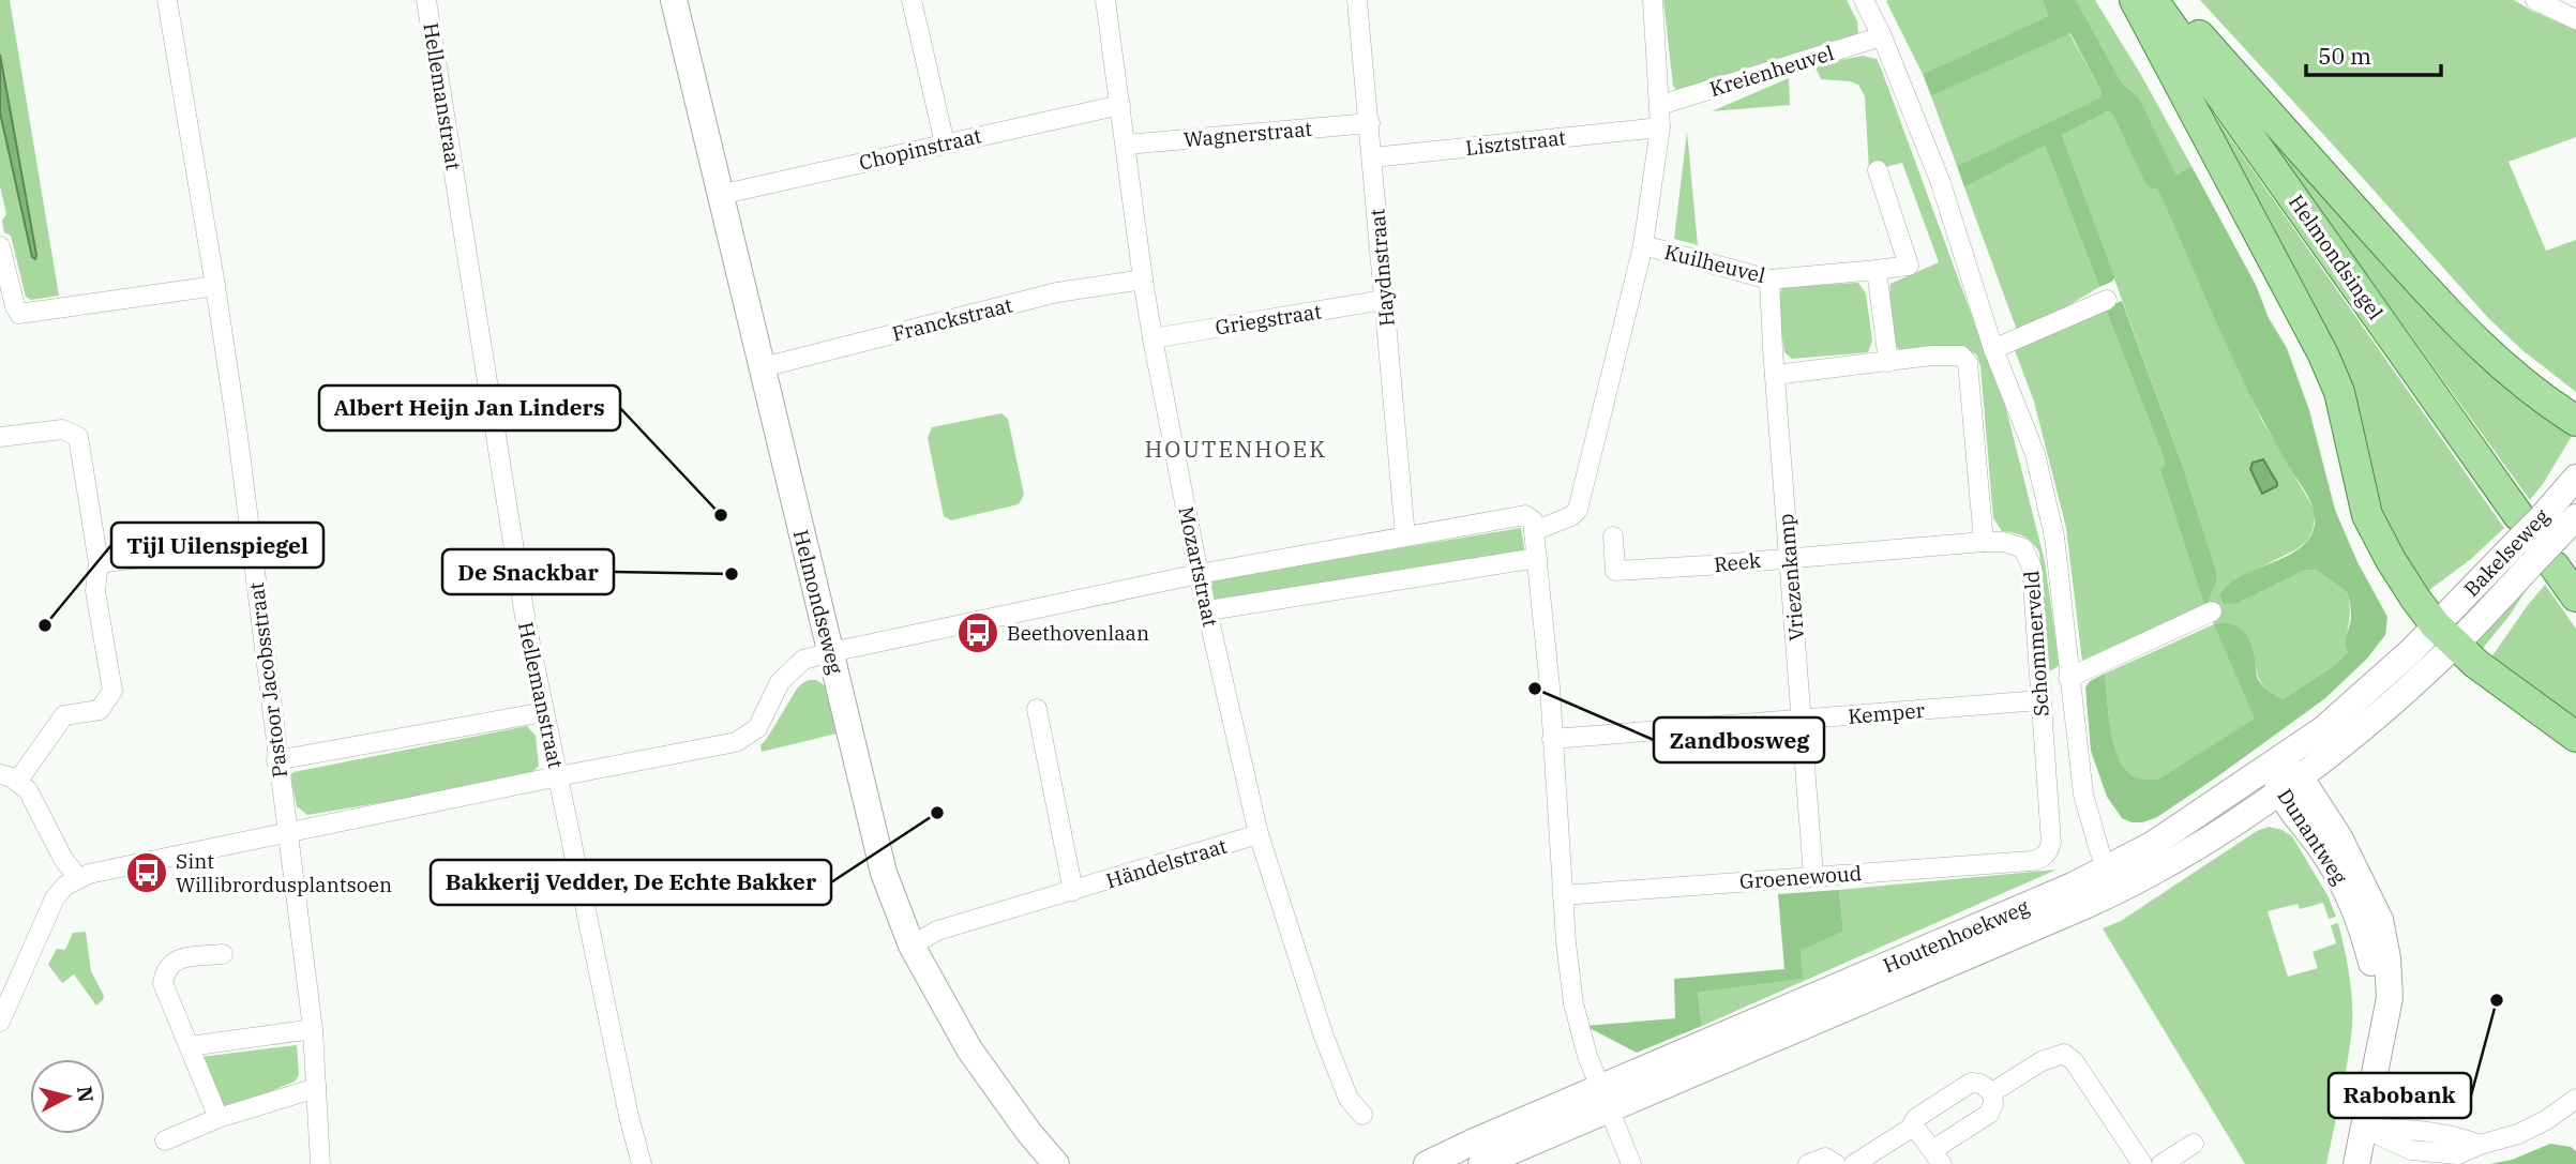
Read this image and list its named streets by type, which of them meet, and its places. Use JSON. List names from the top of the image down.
{
  "streets": {
    "main road": ["Helmondsingel"],
    "street": [
      "Kreienheuvel",
      "Hellemanstraat",
      "Wagnerstraat",
      "Lisztstraat",
      "Chopinstraat",
      "Kuilheuvel",
      "Haydnstraat",
      "Franckstraat",
      "Griegstraat",
      "Bakelseweg",
      "Reek",
      "Mozartstraat",
      "Vriezenkamp",
      "Helmondseweg",
      "Schommerveld",
      "Pastoor Jacobsstraat",
      "Kemper",
      "Dunantweg",
      "Händelstraat",
      "Groenewoud",
      "Houtenhoekweg"
    ]
  },
  "crossings": [
    ["Kreienheuvel", "Schommerveld"],
    ["Wagnerstraat", "Haydnstraat"],
    ["Wagnerstraat", "Mozartstraat"],
    ["Lisztstraat", "Haydnstraat"],
    ["Chopinstraat", "Mozartstraat"],
    ["Chopinstraat", "Helmondseweg"],
    ["Helmondsingel", "Bakelseweg"],
    ["Kuilheuvel", "Vriezenkamp"],
    ["Haydnstraat", "Griegstraat"],
    ["Franckstraat", "Mozartstraat"],
    ["Franckstraat", "Helmondseweg"],
    ["Griegstraat", "Mozartstraat"],
    ["Bakelseweg", "Houtenhoekweg"],
    ["Reek", "Vriezenkamp"],
    ["Reek", "Schommerveld"],
    ["Mozartstraat", "Händelstraat"],
    ["Vriezenkamp", "Kemper"],
    ["Vriezenkamp", "Groenewoud"],
    ["Helmondseweg", "Händelstraat"],
    ["Schommerveld", "Kemper"],
    ["Schommerveld", "Groenewoud"],
    ["Schommerveld", "Houtenhoekweg"],
    ["Dunantweg", "Houtenhoekweg"]
  ],
  "districts": ["HOUTENHOEK"],
  "places": {
    "other": [
      "Albert Heijn Jan Linders",
      "De Snackbar",
      "Tijl Uilenspiegel",
      "Zandbosweg",
      "Bakkerij Vedder, De Echte Bakker",
      "Rabobank"
    ],
    "bus stop": ["Beethovenlaan", "Sint Willibrordusplantsoen"]
  },
  "scale_bar": "50 m",
  "north": "right"
}
